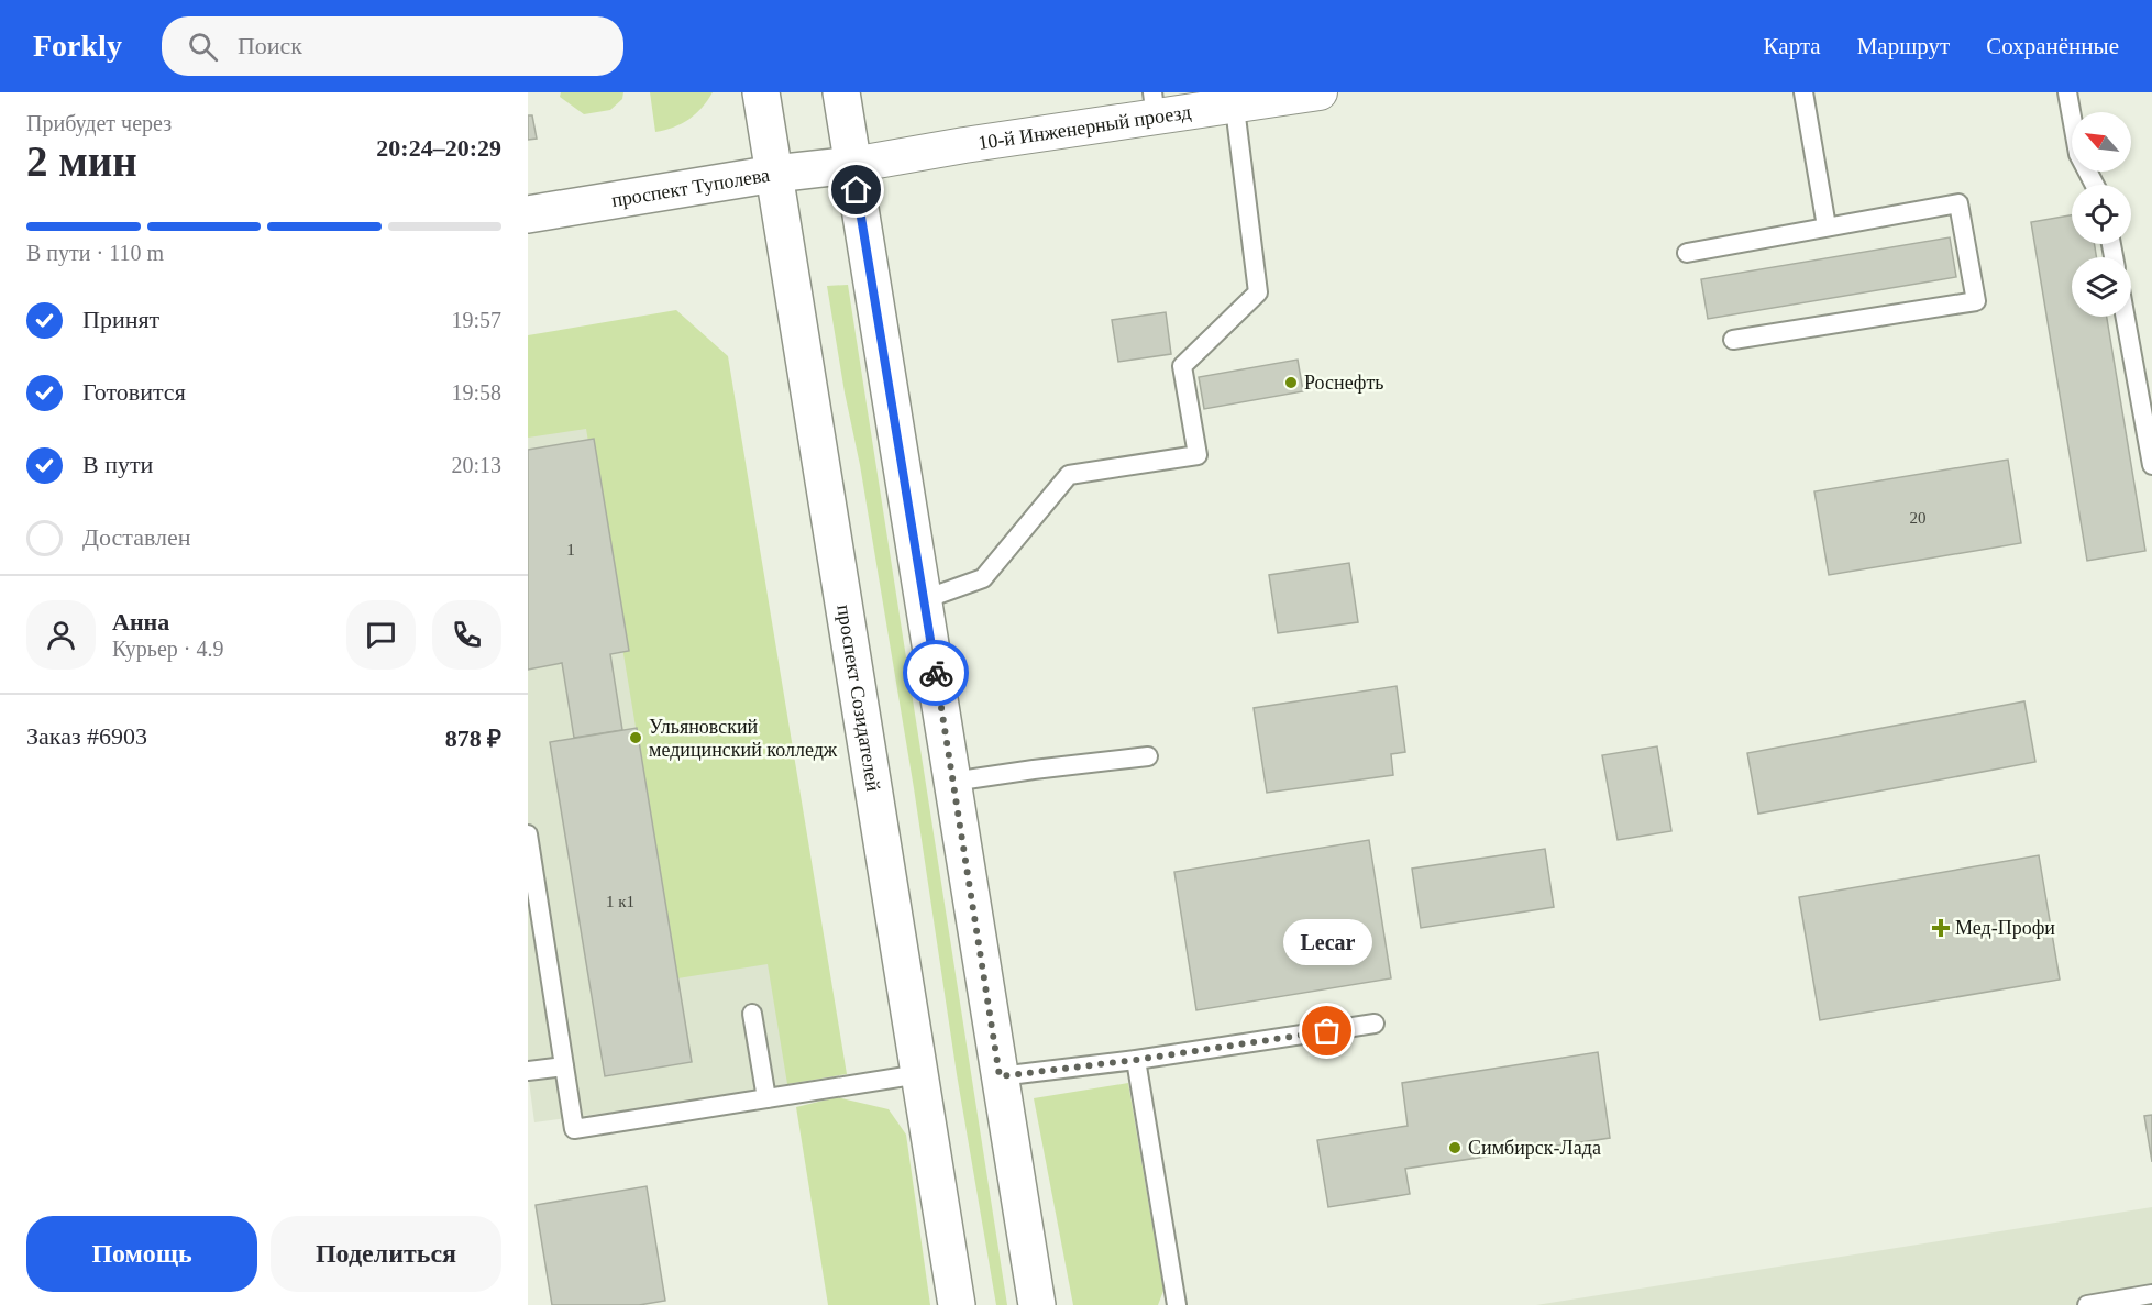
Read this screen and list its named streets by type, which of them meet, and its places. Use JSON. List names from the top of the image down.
{
  "streets": {
    "main road": ["проспект Туполева", "проспект Созидателей"],
    "street": ["10-й Инженерный проезд"]
  },
  "crossings": [
    ["10-й Инженерный проезд", "проспект Туполева"],
    ["проспект Туполева", "проспект Созидателей"]
  ],
  "places": {
    "other": [
      "Роснефть",
      "Ульяновский медицинский колледж",
      "Lecar",
      "Симбирск-Лада"
    ],
    "health": ["Мед-Профи"]
  },
  "house_numbers": ["20", "1", "1 к1"],
  "north": "top left",
  "page": {
    "header": "Forkly",
    "search": "Поиск",
    "nav": ["Карта", "Маршрут", "Сохранённые"],
    "heading": ["2 мин", "Прибудет через", "20:24–20:29"],
    "panel": [
      "Анна",
      "Курьер · 4.9",
      "Заказ #6903",
      "878 ₽"
    ],
    "bar": "В пути · 110 m",
    "list": [
      ["Принят", "19:57"],
      ["Готовится", "19:58"],
      ["В пути", "20:13"],
      "Доставлен"
    ],
    "bubble": "Lecar",
    "buttons": ["Помощь", "Поделиться"]
  }
}
